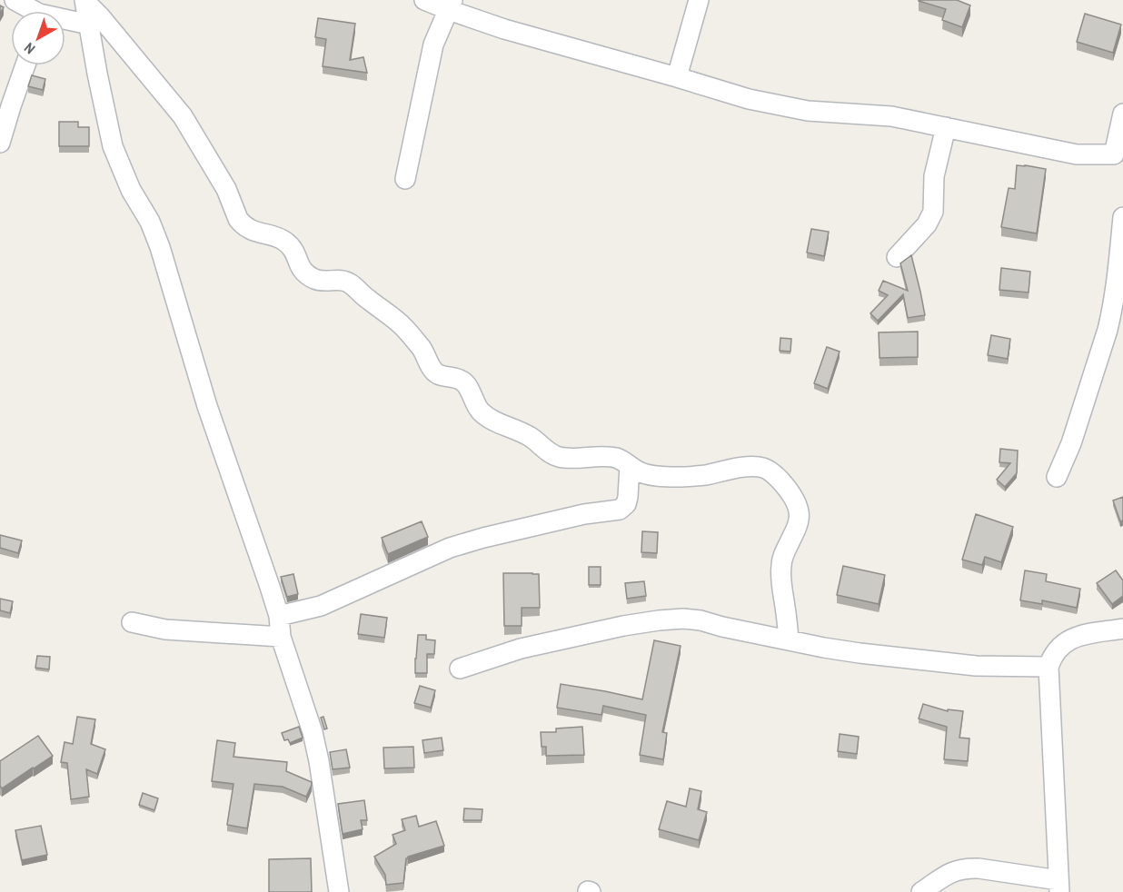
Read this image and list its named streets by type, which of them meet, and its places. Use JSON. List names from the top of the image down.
{
  "north": "bottom left"
}
